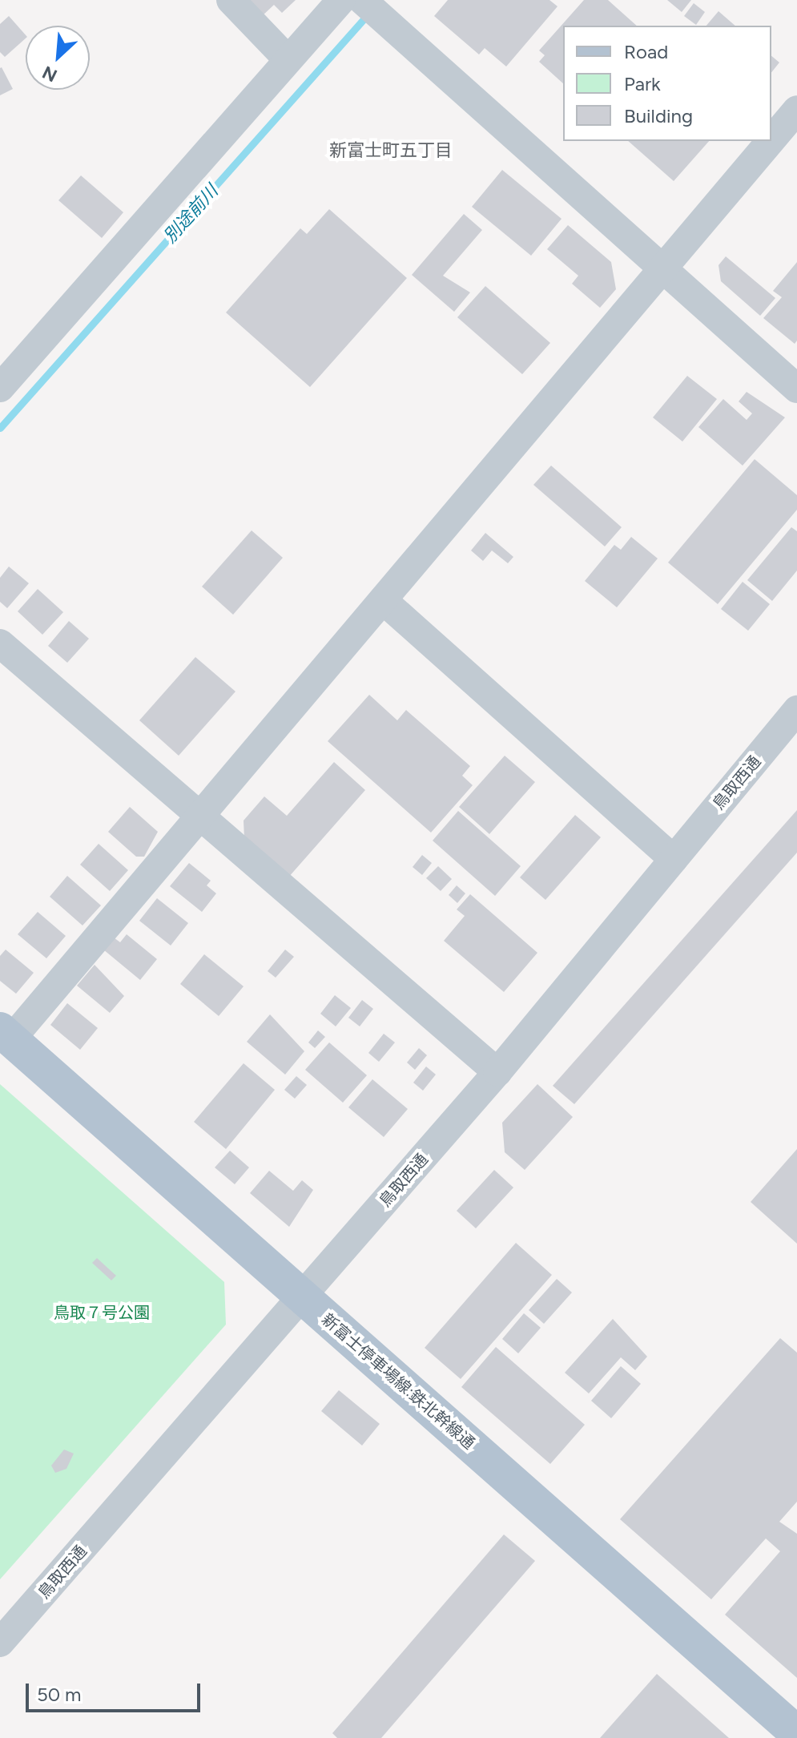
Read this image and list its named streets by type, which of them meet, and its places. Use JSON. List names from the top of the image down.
{
  "streets": {
    "main road": ["新富士停車場線:鉄北幹線通"],
    "street": ["鳥取西通"]
  },
  "crossings": [
    ["鳥取西通", "新富士停車場線:鉄北幹線通"]
  ],
  "districts": ["新富士町五丁目"],
  "water": ["別途前川"],
  "parks": ["鳥取７号公園"],
  "legend": ["Road", "Park", "Building"],
  "scale_bar": "50 m",
  "north": "bottom left"
}
